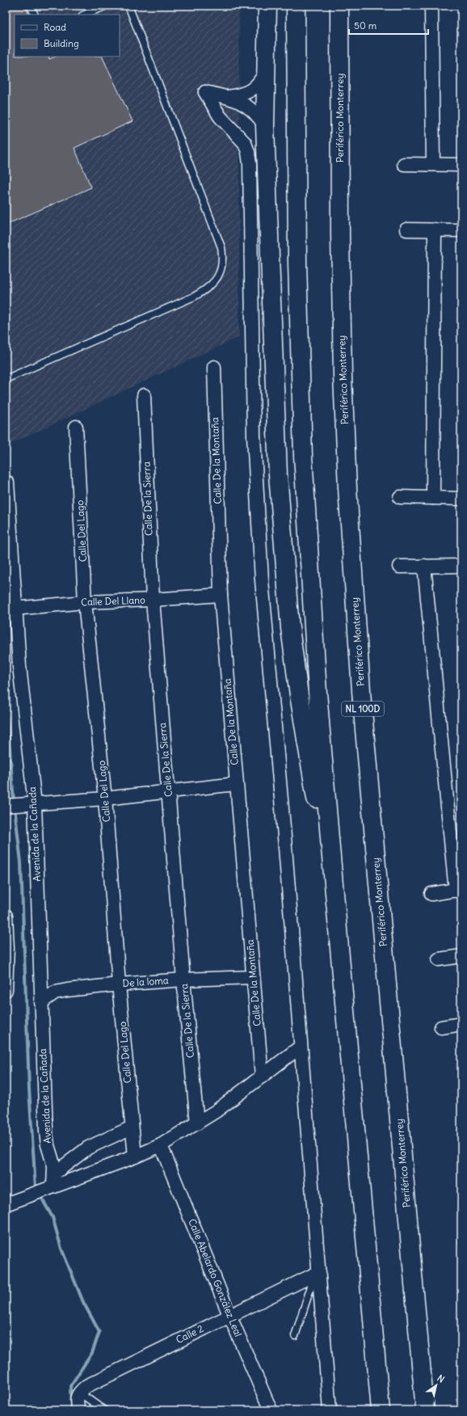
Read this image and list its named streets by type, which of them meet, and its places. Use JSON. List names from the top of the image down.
{
  "streets": {
    "highway": ["Periférico Monterrey", "NL 100D"],
    "street": [
      "Calle De la Montaña",
      "Calle De la Sierra",
      "Calle Del Lago",
      "Calle Del Llano",
      "Avenida de la Cañada",
      "De la loma",
      "Calle Abelardo González Leal",
      "Calle 2"
    ]
  },
  "crossings": [
    ["Calle De la Montaña", "Calle Del Llano"],
    ["Calle De la Montaña", "De la loma"],
    ["Calle De la Sierra", "Calle Del Llano"],
    ["Calle De la Sierra", "De la loma"],
    ["Calle Del Lago", "Calle Del Llano"],
    ["Calle Del Lago", "De la loma"],
    ["Calle Del Llano", "Avenida de la Cañada"],
    ["Avenida de la Cañada", "De la loma"],
    ["Calle Abelardo González Leal", "Calle 2"]
  ],
  "legend": ["Road", "Building"],
  "scale_bar": "50 m",
  "north": "top right"
}
